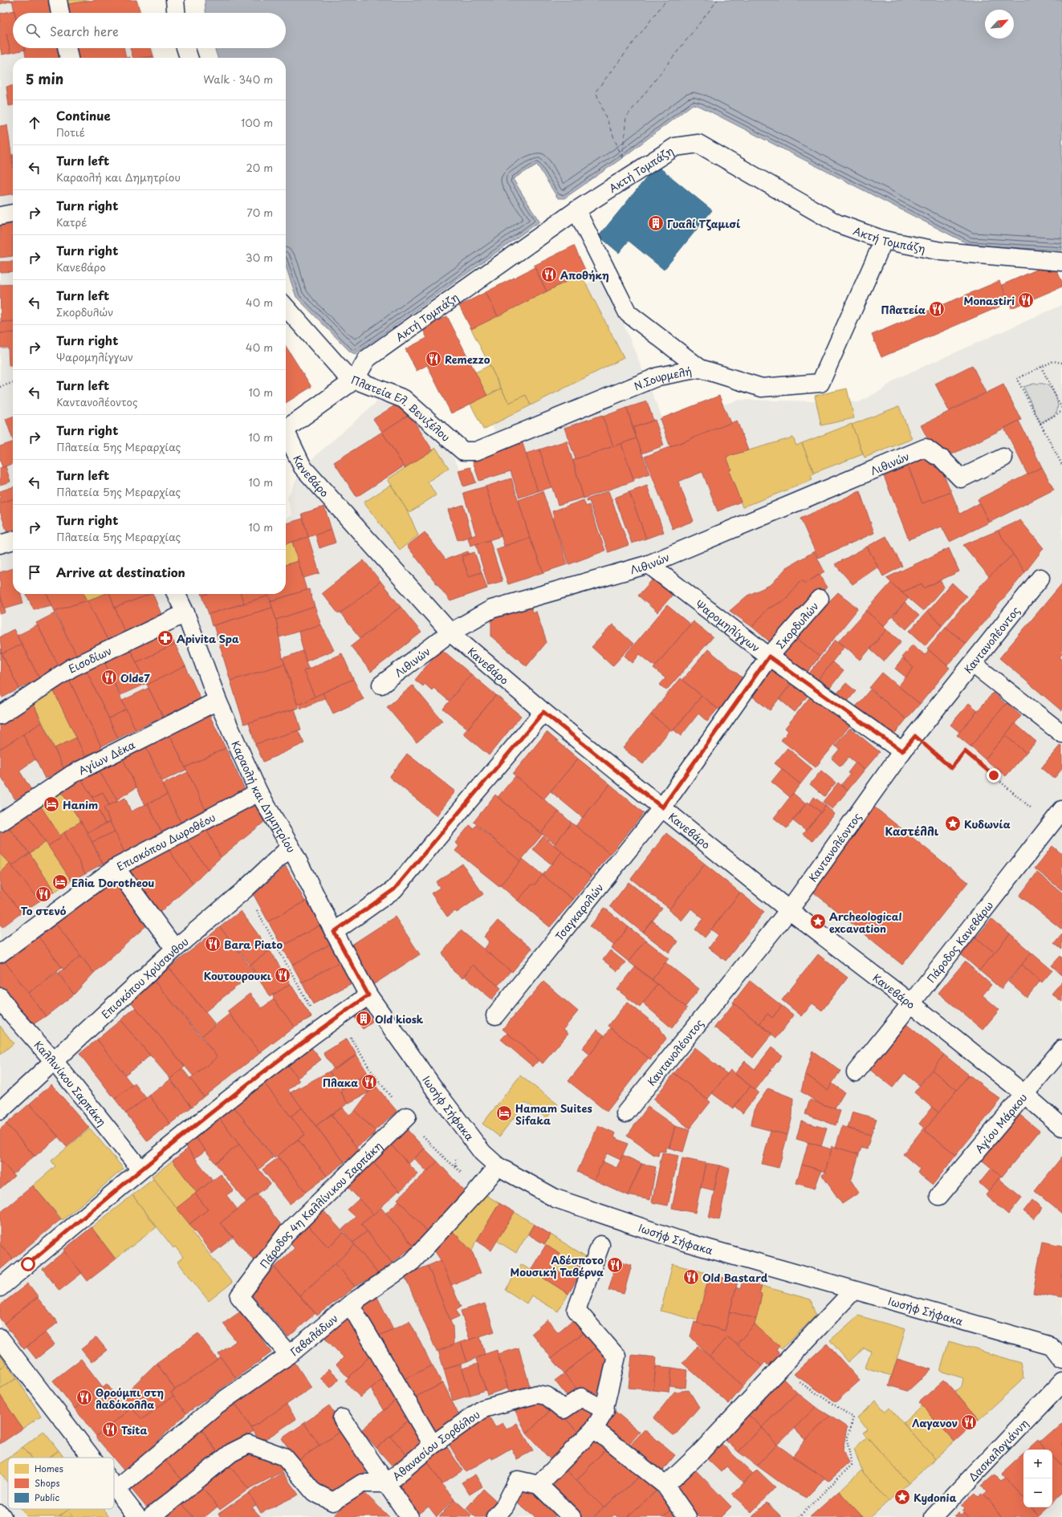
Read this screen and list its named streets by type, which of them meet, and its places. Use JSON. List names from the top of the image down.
{
  "streets": {
    "street": [
      "Ακτή Τομπάζη",
      "Ν.Σουρμελή",
      "Πλατεία Ελ. Βενιζέλου",
      "Λιθινών",
      "Κανεβάρο",
      "Ψαρομηλίγγων",
      "Σκορδυλών",
      "Καντανολέοντος",
      "Εισοδίων",
      "Αγίων Δέκα",
      "Καραολή και Δημητρίου",
      "Επισκόπου Δωροθέου",
      "Τσαγκαρολών",
      "Πάροδος Κανεβάρω",
      "Επισκόπου Χρύσανθου",
      "Καλλινίκου Σαρπάκη",
      "Ιωσήφ Σήφακα",
      "Αγίου Μάρκου",
      "Πάροδος 4η Καλλίνικου Σαρπάκη",
      "Γαβαλάδων",
      "Αθανασίου Σορβόλου",
      "Δασκαλογιάννη"
    ]
  },
  "crossings": [
    ["Ακτή Τομπάζη", "Ν.Σουρμελή"],
    ["Ακτή Τομπάζη", "Πλατεία Ελ. Βενιζέλου"],
    ["Ν.Σουρμελή", "Πλατεία Ελ. Βενιζέλου"],
    ["Λιθινών", "Κανεβάρο"],
    ["Λιθινών", "Ψαρομηλίγγων"],
    ["Κανεβάρο", "Σκορδυλών"],
    ["Κανεβάρο", "Καντανολέοντος"],
    ["Κανεβάρο", "Τσαγκαρολών"],
    ["Κανεβάρο", "Πάροδος Κανεβάρω"],
    ["Κανεβάρο", "Αγίου Μάρκου"],
    ["Ψαρομηλίγγων", "Σκορδυλών"],
    ["Ψαρομηλίγγων", "Καντανολέοντος"],
    ["Σκορδυλών", "Τσαγκαρολών"],
    ["Εισοδίων", "Καραολή και Δημητρίου"],
    ["Αγίων Δέκα", "Καραολή και Δημητρίου"],
    ["Καραολή και Δημητρίου", "Επισκόπου Δωροθέου"],
    ["Καραολή και Δημητρίου", "Επισκόπου Χρύσανθου"],
    ["Καραολή και Δημητρίου", "Ιωσήφ Σήφακα"],
    ["Επισκόπου Χρύσανθου", "Καλλινίκου Σαρπάκη"],
    ["Ιωσήφ Σήφακα", "Γαβαλάδων"],
    ["Πάροδος 4η Καλλίνικου Σαρπάκη", "Γαβαλάδων"]
  ],
  "districts": ["Καστέλλι"],
  "places": {
    "building": ["Γυαλί Τζαμισί", "Old kiosk"],
    "restaurant": [
      "Αποθήκη",
      "Monastiri",
      "Πλατεία",
      "Remezzo",
      "Olde7",
      "Το στενό",
      "Bara Piato",
      "Κουτουρουκι",
      "Πλακα",
      "Αδέσποτο Μουσική Ταβέρνα",
      "Old Bastard",
      "Θρούμπι στη λαδόκολλα",
      "Λαγανον",
      "Tsita"
    ],
    "pharmacy": ["Apivita Spa"],
    "hotel": ["Hanim", "Eλia Dorotheou", "Hamam Suites Sifaka"],
    "place": ["Κυδωνία", "Archeological excavation", "Kydonia"]
  },
  "legend": ["Homes", "Shops", "Public"],
  "north": "top right",
  "page": {
    "search": "Search here",
    "heading": ["5 min", "Walk · 340 m"],
    "list": [
      ["Continue", "Ποτιέ", "100 m"],
      ["Turn left", "Καραολή και Δημητρίου", "20 m"],
      ["Turn right", "Κατρέ", "70 m"],
      ["Turn right", "Κανεβάρο", "30 m"],
      ["Turn left", "Σκορδυλών", "40 m"],
      ["Turn right", "Ψαρομηλίγγων", "40 m"],
      ["Turn left", "Καντανολέοντος", "10 m"],
      ["Turn right", "Πλατεία 5ης Μεραρχίας", "10 m"],
      ["Turn left", "Πλατεία 5ης Μεραρχίας", "10 m"],
      ["Turn right", "Πλατεία 5ης Μεραρχίας", "10 m"],
      "Arrive at destination"
    ],
    "map_buttons": ["+", "−"]
  }
}
